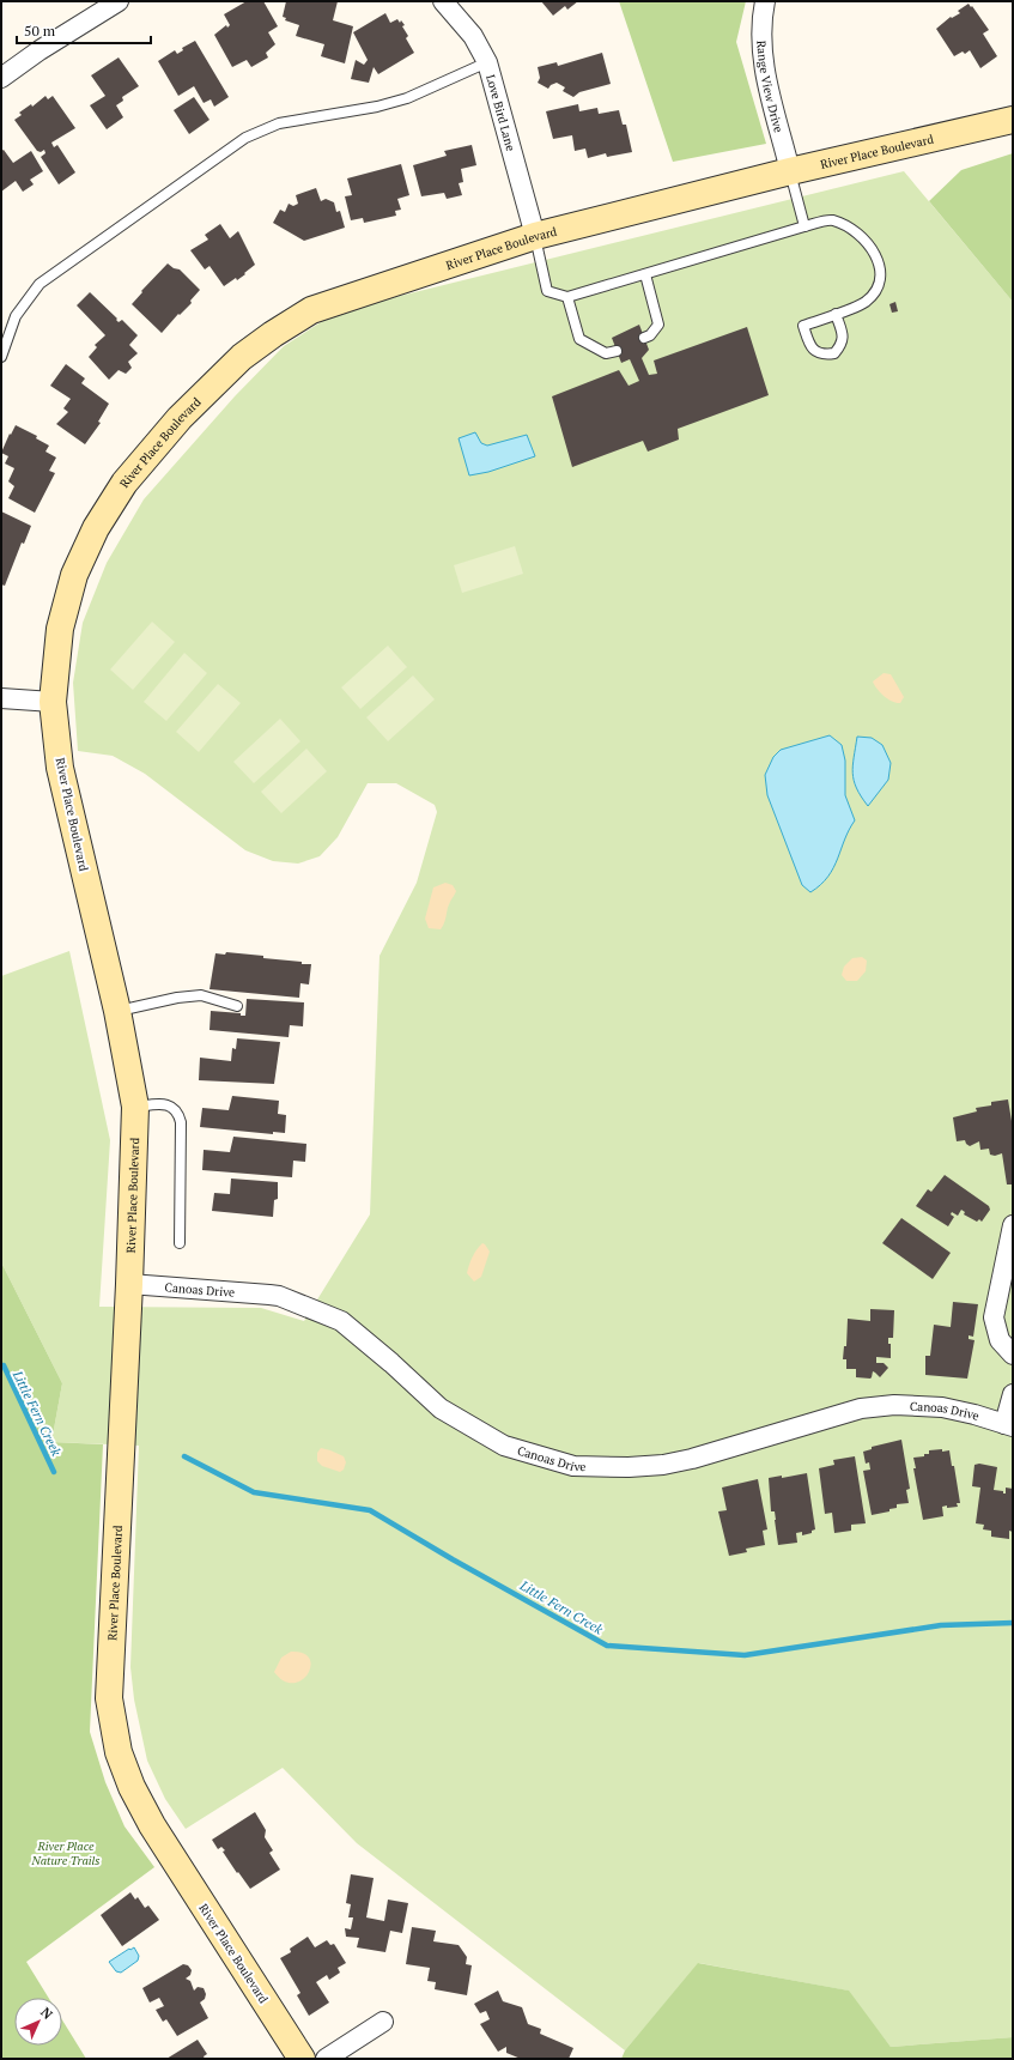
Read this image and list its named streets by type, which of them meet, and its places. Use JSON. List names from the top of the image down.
{
  "streets": {
    "street": [
      "Range View Drive",
      "Love Bird Lane",
      "River Place Boulevard",
      "Canoas Drive"
    ]
  },
  "crossings": [
    ["Range View Drive", "River Place Boulevard"],
    ["Love Bird Lane", "River Place Boulevard"],
    ["River Place Boulevard", "Canoas Drive"]
  ],
  "water": ["Little Fern Creek"],
  "parks": ["River Place Nature Trails"],
  "scale_bar": "50 m",
  "north": "top right"
}
